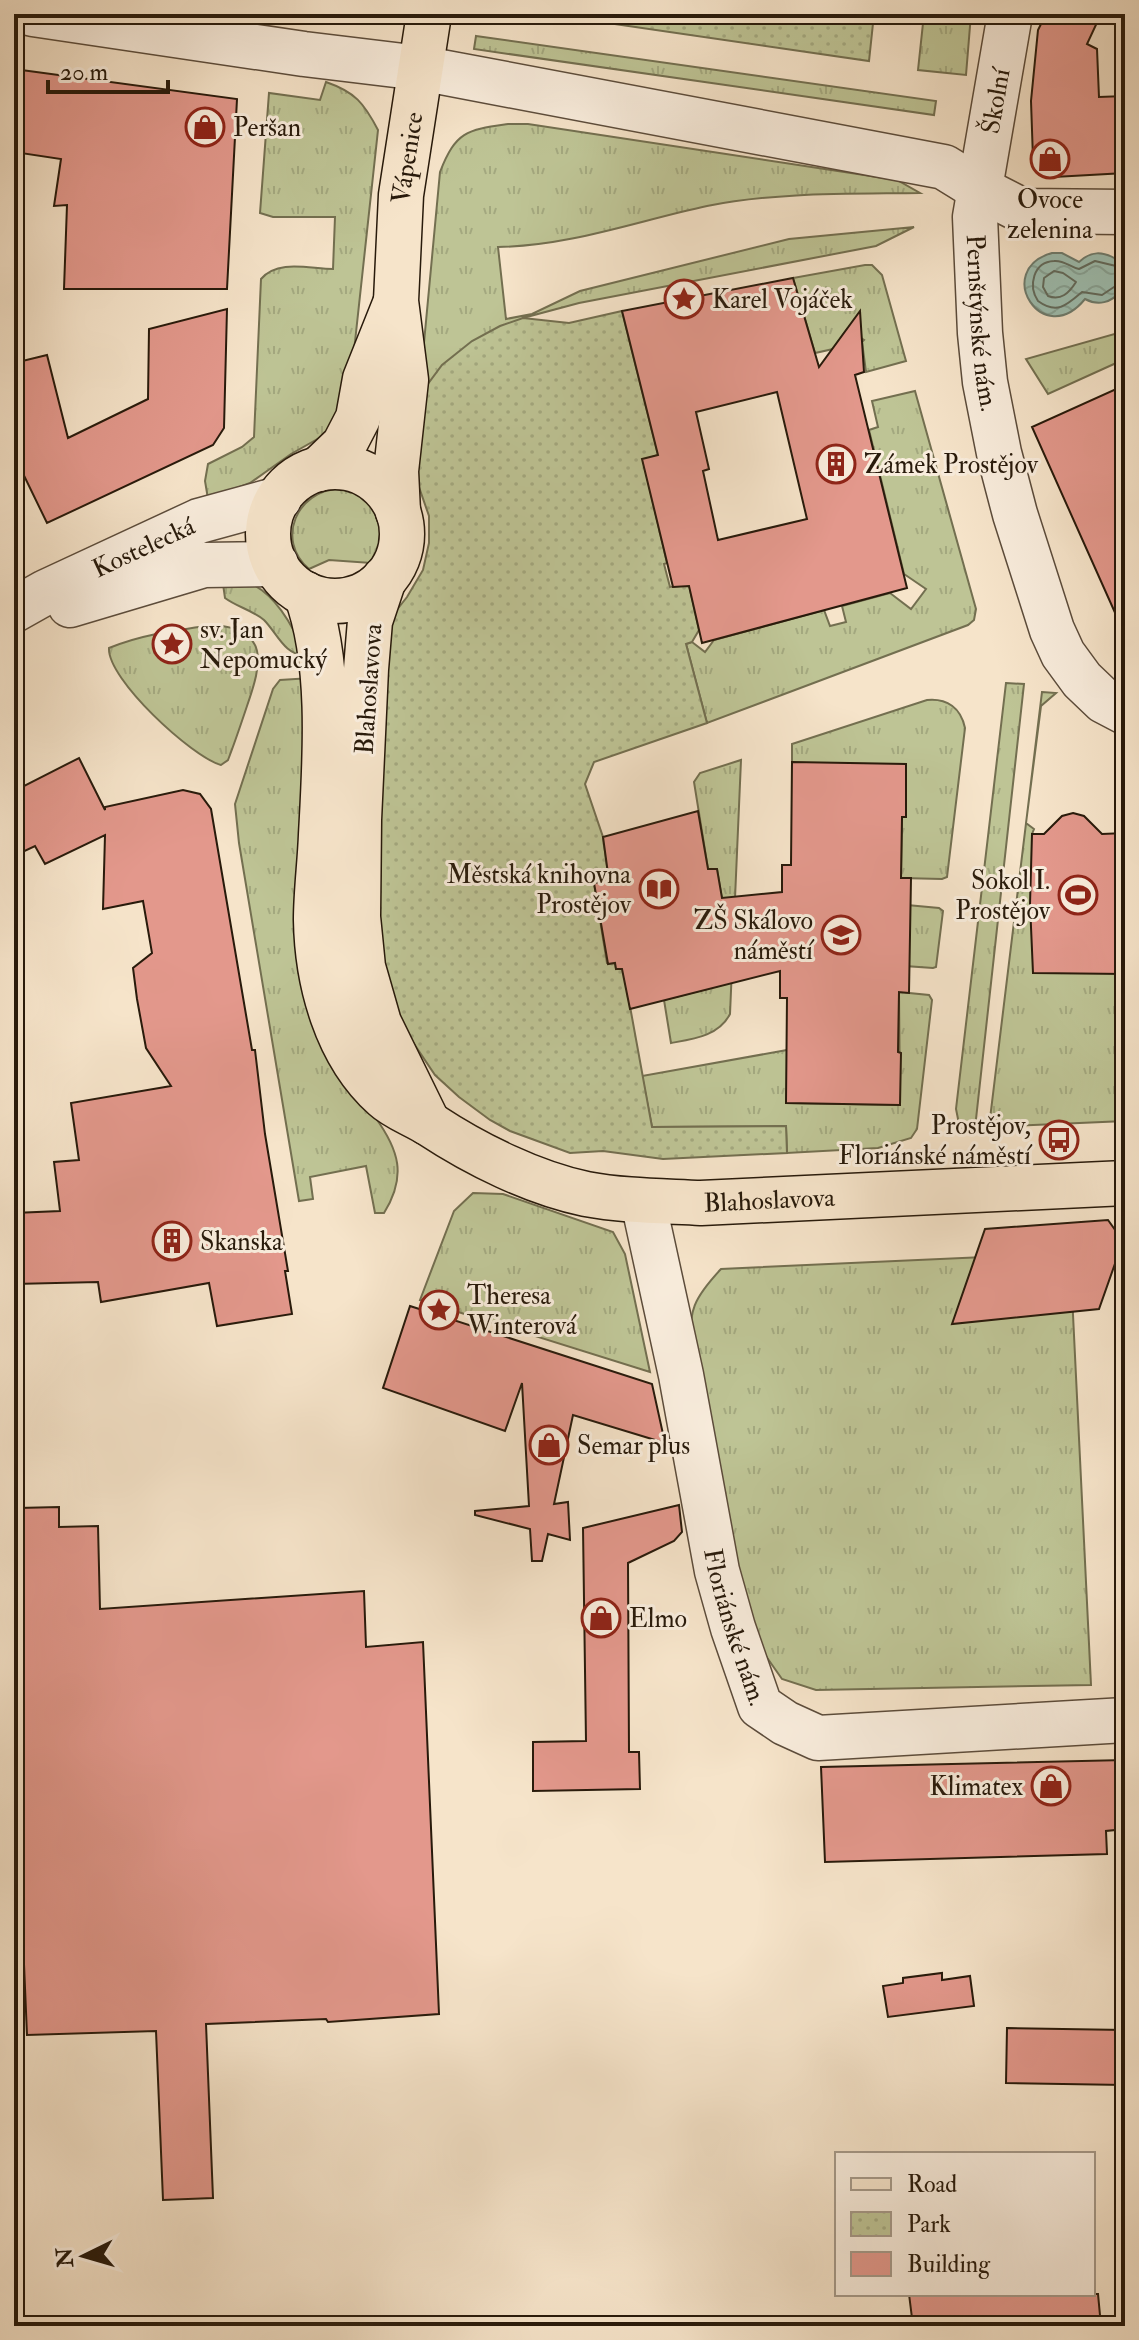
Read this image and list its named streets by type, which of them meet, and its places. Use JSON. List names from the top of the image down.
{
  "streets": {
    "main road": ["Vápenice", "Blahoslavova"],
    "street": [
      "Školní",
      "Pernštýnské nám.",
      "Kostelecká",
      "Floriánské nám."
    ]
  },
  "crossings": [
    ["Školní", "Pernštýnské nám."],
    ["Vápenice", "Kostelecká"],
    ["Vápenice", "Blahoslavova"],
    ["Kostelecká", "Blahoslavova"],
    ["Blahoslavova", "Floriánské nám."]
  ],
  "places": {
    "shop": [
      "Peršan",
      "Ovoce zelenina",
      "Semar plus",
      "Elmo",
      "Klimatex"
    ],
    "place": ["Karel Vojáček", "sv. Jan Nepomucký", "Theresa Winterová"],
    "building": ["Zámek Prostějov", "Skanska"],
    "library": ["Městská knihovna Prostějov"],
    "sports": ["Sokol I. Prostějov"],
    "school or university": ["ZŠ Skálovo náměstí"],
    "bus stop": ["Prostějov, Floriánské náměstí"]
  },
  "legend": ["Road", "Park", "Building"],
  "scale_bar": "20 m",
  "north": "left"
}
